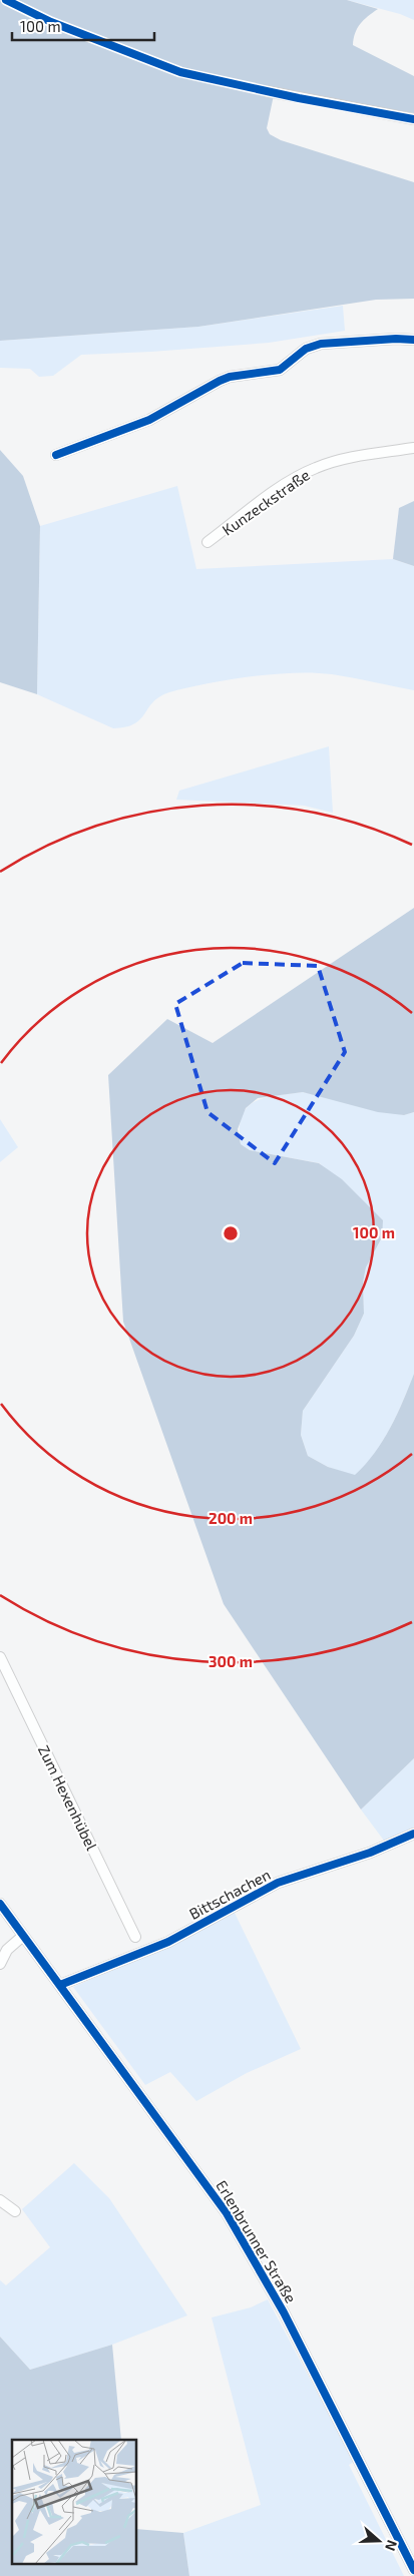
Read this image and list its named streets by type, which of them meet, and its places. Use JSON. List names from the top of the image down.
{
  "streets": {
    "street": [
      "Kunzeckstraße",
      "Zum Hexenhübel",
      "Bittschachen",
      "Erlenbrunner Straße"
    ]
  },
  "crossings": [
    ["Bittschachen", "Erlenbrunner Straße"]
  ],
  "scale_bar": "100 m",
  "north": "right",
  "rings": ["100 m", "200 m", "300 m"]
}
